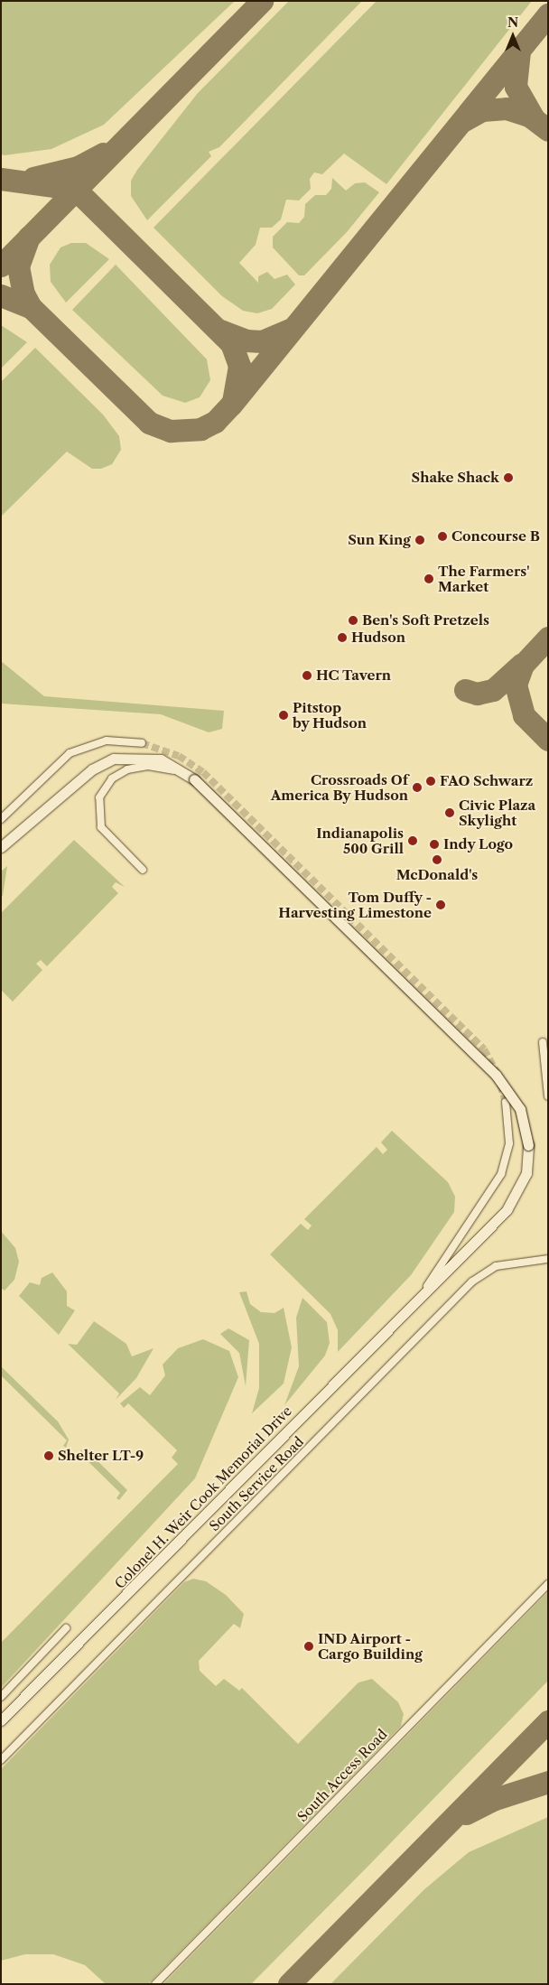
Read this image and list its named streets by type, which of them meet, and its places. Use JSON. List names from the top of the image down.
{
  "streets": {
    "street": ["South Service Road", "Colonel H. Weir Cook Memorial Drive", "South Access Road"]
  },
  "places": [
    "Shake Shack",
    "Concourse B",
    "Sun King",
    "The Farmers' Market",
    "Ben's Soft Pretzels",
    "Hudson",
    "HC Tavern",
    "Pitstop by Hudson",
    "FAO Schwarz",
    "Crossroads Of America By Hudson",
    "Civic Plaza Skylight",
    "Indianapolis 500 Grill",
    "Indy Logo",
    "McDonald's",
    "Tom Duffy - Harvesting Limestone",
    "Shelter LT-9",
    "IND Airport - Cargo Building"
  ],
  "north": "top"
}
